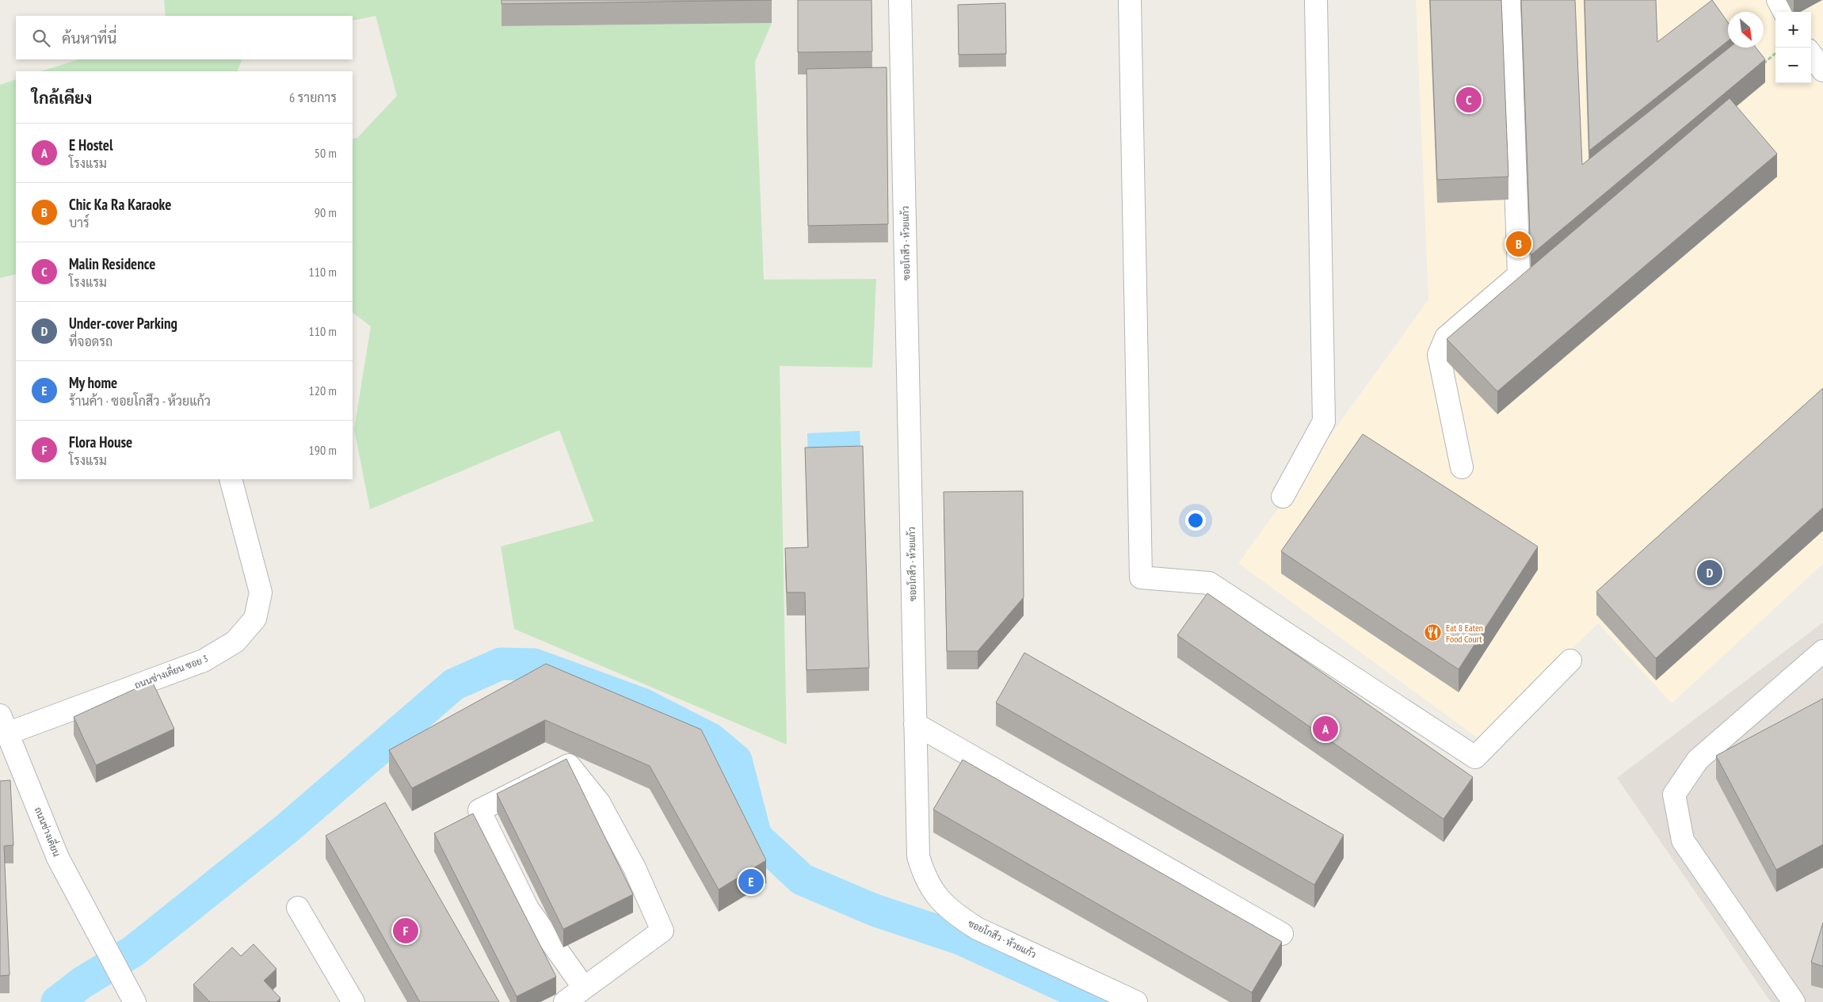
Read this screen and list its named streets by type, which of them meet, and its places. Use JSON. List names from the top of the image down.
{
  "streets": {
    "street": ["ซอยโกสึว - ห้วยแก้ว", "ถนนช่างเคี่ยน ซอย 3", "ถนนช่างเคี่ยน"]
  },
  "crossings": [
    ["ถนนช่างเคี่ยน ซอย 3", "ถนนช่างเคี่ยน"]
  ],
  "places": {
    "restaurant": ["Eat 8 Eaten Food Court"]
  },
  "north": "bottom right",
  "page": {
    "map_buttons": ["+", "−"],
    "search": "ค้นหาที่นี่",
    "heading": ["ใกล้เคียง", "6 รายการ"],
    "pins": [
      "C",
      "B",
      "D",
      "A",
      "E",
      "F"
    ],
    "list": [
      {
        "mark": "A",
        "name": "E Hostel",
        "note": "โรงแรม",
        "value": "50 m"
      },
      {
        "mark": "B",
        "name": "Chic Ka Ra Karaoke",
        "note": "บาร์",
        "value": "90 m"
      },
      {
        "mark": "C",
        "name": "Malin Residence",
        "note": "โรงแรม",
        "value": "110 m"
      },
      {
        "mark": "D",
        "name": "Under-cover Parking",
        "note": "ที่จอดรถ",
        "value": "110 m"
      },
      {
        "mark": "E",
        "name": "My home",
        "note": "ร้านค้า · ซอยโกสึว - ห้วยแก้ว",
        "value": "120 m"
      },
      {
        "mark": "F",
        "name": "Flora House",
        "note": "โรงแรม",
        "value": "190 m"
      }
    ]
  }
}
